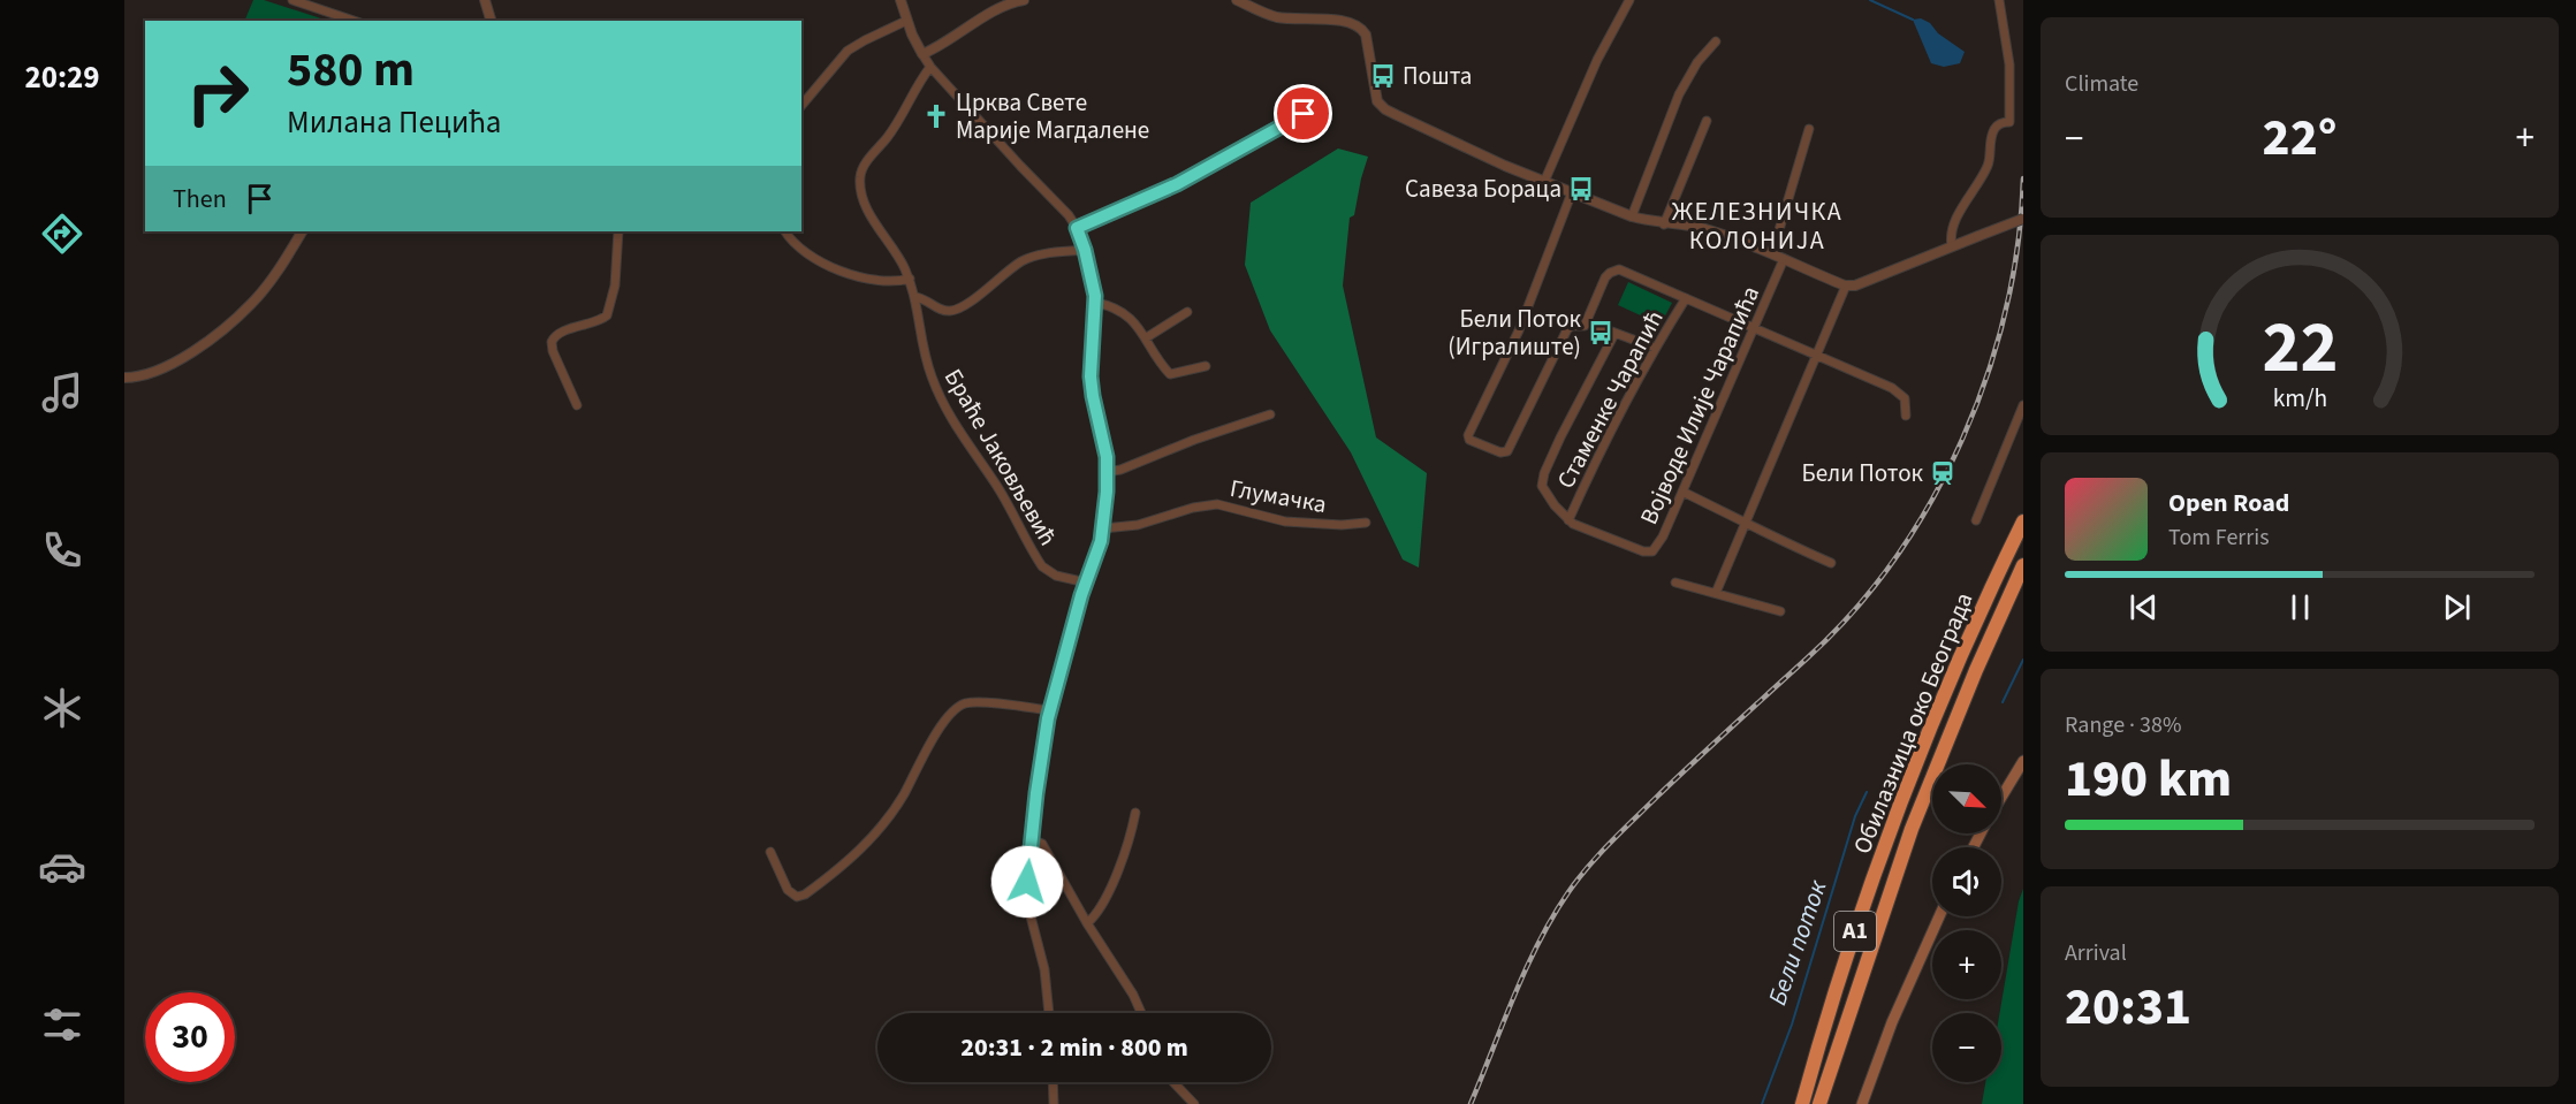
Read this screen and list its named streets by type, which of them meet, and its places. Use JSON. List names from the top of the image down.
{
  "streets": {
    "highway": ["Обилазница око Београда", "A1"],
    "street": [
      "Стаменке Чарапић",
      "Војводе Илије Чарапића",
      "Браће Јаковљевић",
      "Глумачка"
    ]
  },
  "crossings": [
    ["Стаменке Чарапић", "Војводе Илије Чарапића"]
  ],
  "districts": ["ЖЕЛЕЗНИЧКА КОЛОНИЈА"],
  "water": ["Бели поток"],
  "places": {
    "bus stop": ["Пошта", "Савеза Бораца", "Бели Поток (Игралиште)"],
    "church": ["Црква Свете Марије Магдалене"],
    "station": ["Бели Поток"]
  },
  "north": "bottom right",
  "page": {
    "tabs": "20:29",
    "tile": [
      "Climate",
      ["Range · 38%", "190 km"],
      ["Arrival", "20:31"]
    ],
    "turn": ["580 m", "Милана Пецића"],
    "heat": ["−", "22°", "+"],
    "then": "Then",
    "song": ["Open Road", "Tom Ferris"],
    "map_buttons": ["+", "−"],
    "limit": "30",
    "trip": "20:31 · 2 min · 800 m",
    "gauge": ["22", "km/h"]
  }
}
